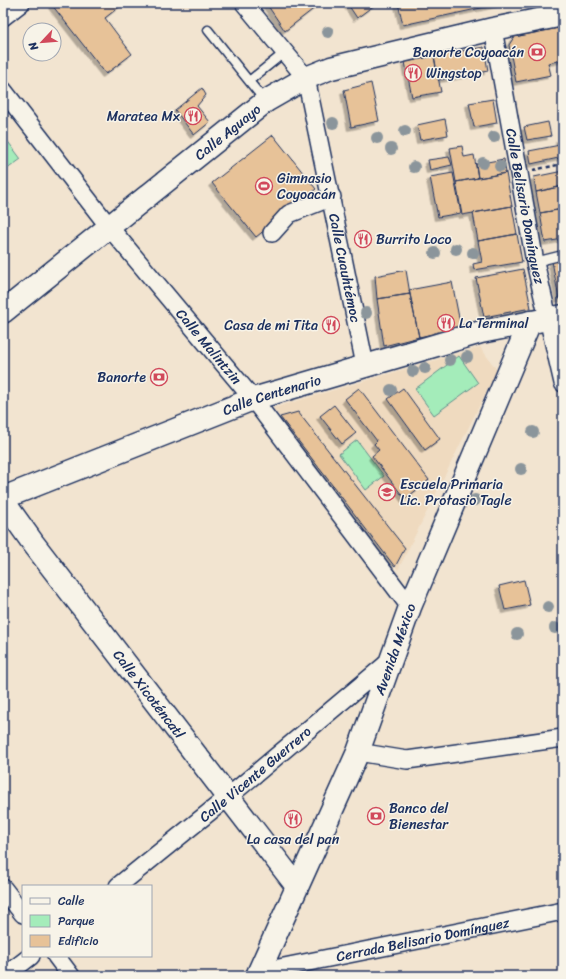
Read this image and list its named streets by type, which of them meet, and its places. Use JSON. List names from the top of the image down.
{
  "streets": {
    "street": [
      "Calle Aguayo",
      "Calle Belisario Domínguez",
      "Calle Cuauhtémoc",
      "Calle Malintzin",
      "Calle Centenario",
      "Avenida México",
      "Calle Xicoténcatl",
      "Calle Vicente Guerrero",
      "Cerrada Belisario Domínguez"
    ]
  },
  "crossings": [
    ["Calle Aguayo", "Calle Belisario Domínguez"],
    ["Calle Aguayo", "Calle Cuauhtémoc"],
    ["Calle Aguayo", "Calle Malintzin"],
    ["Calle Belisario Domínguez", "Calle Centenario"],
    ["Calle Belisario Domínguez", "Avenida México"],
    ["Calle Cuauhtémoc", "Calle Centenario"],
    ["Calle Malintzin", "Calle Centenario"],
    ["Calle Malintzin", "Avenida México"],
    ["Calle Centenario", "Avenida México"],
    ["Calle Centenario", "Calle Xicoténcatl"],
    ["Avenida México", "Calle Xicoténcatl"],
    ["Avenida México", "Calle Vicente Guerrero"],
    ["Avenida México", "Cerrada Belisario Domínguez"],
    ["Calle Xicoténcatl", "Calle Vicente Guerrero"]
  ],
  "places": {
    "bank": ["Banorte Coyoacán", "Banorte", "Banco del Bienestar"],
    "restaurant": [
      "Wingstop",
      "Maratea Mx",
      "Burrito Loco",
      "La Terminal",
      "Casa de mi Tita",
      "La casa del pan"
    ],
    "sports": ["Gimnasio Coyoacán"],
    "school or university": ["Escuela Primaria Lic. Protasio Tagle"]
  },
  "legend": ["Calle", "Parque", "Edificio"],
  "north": "bottom left"
}
